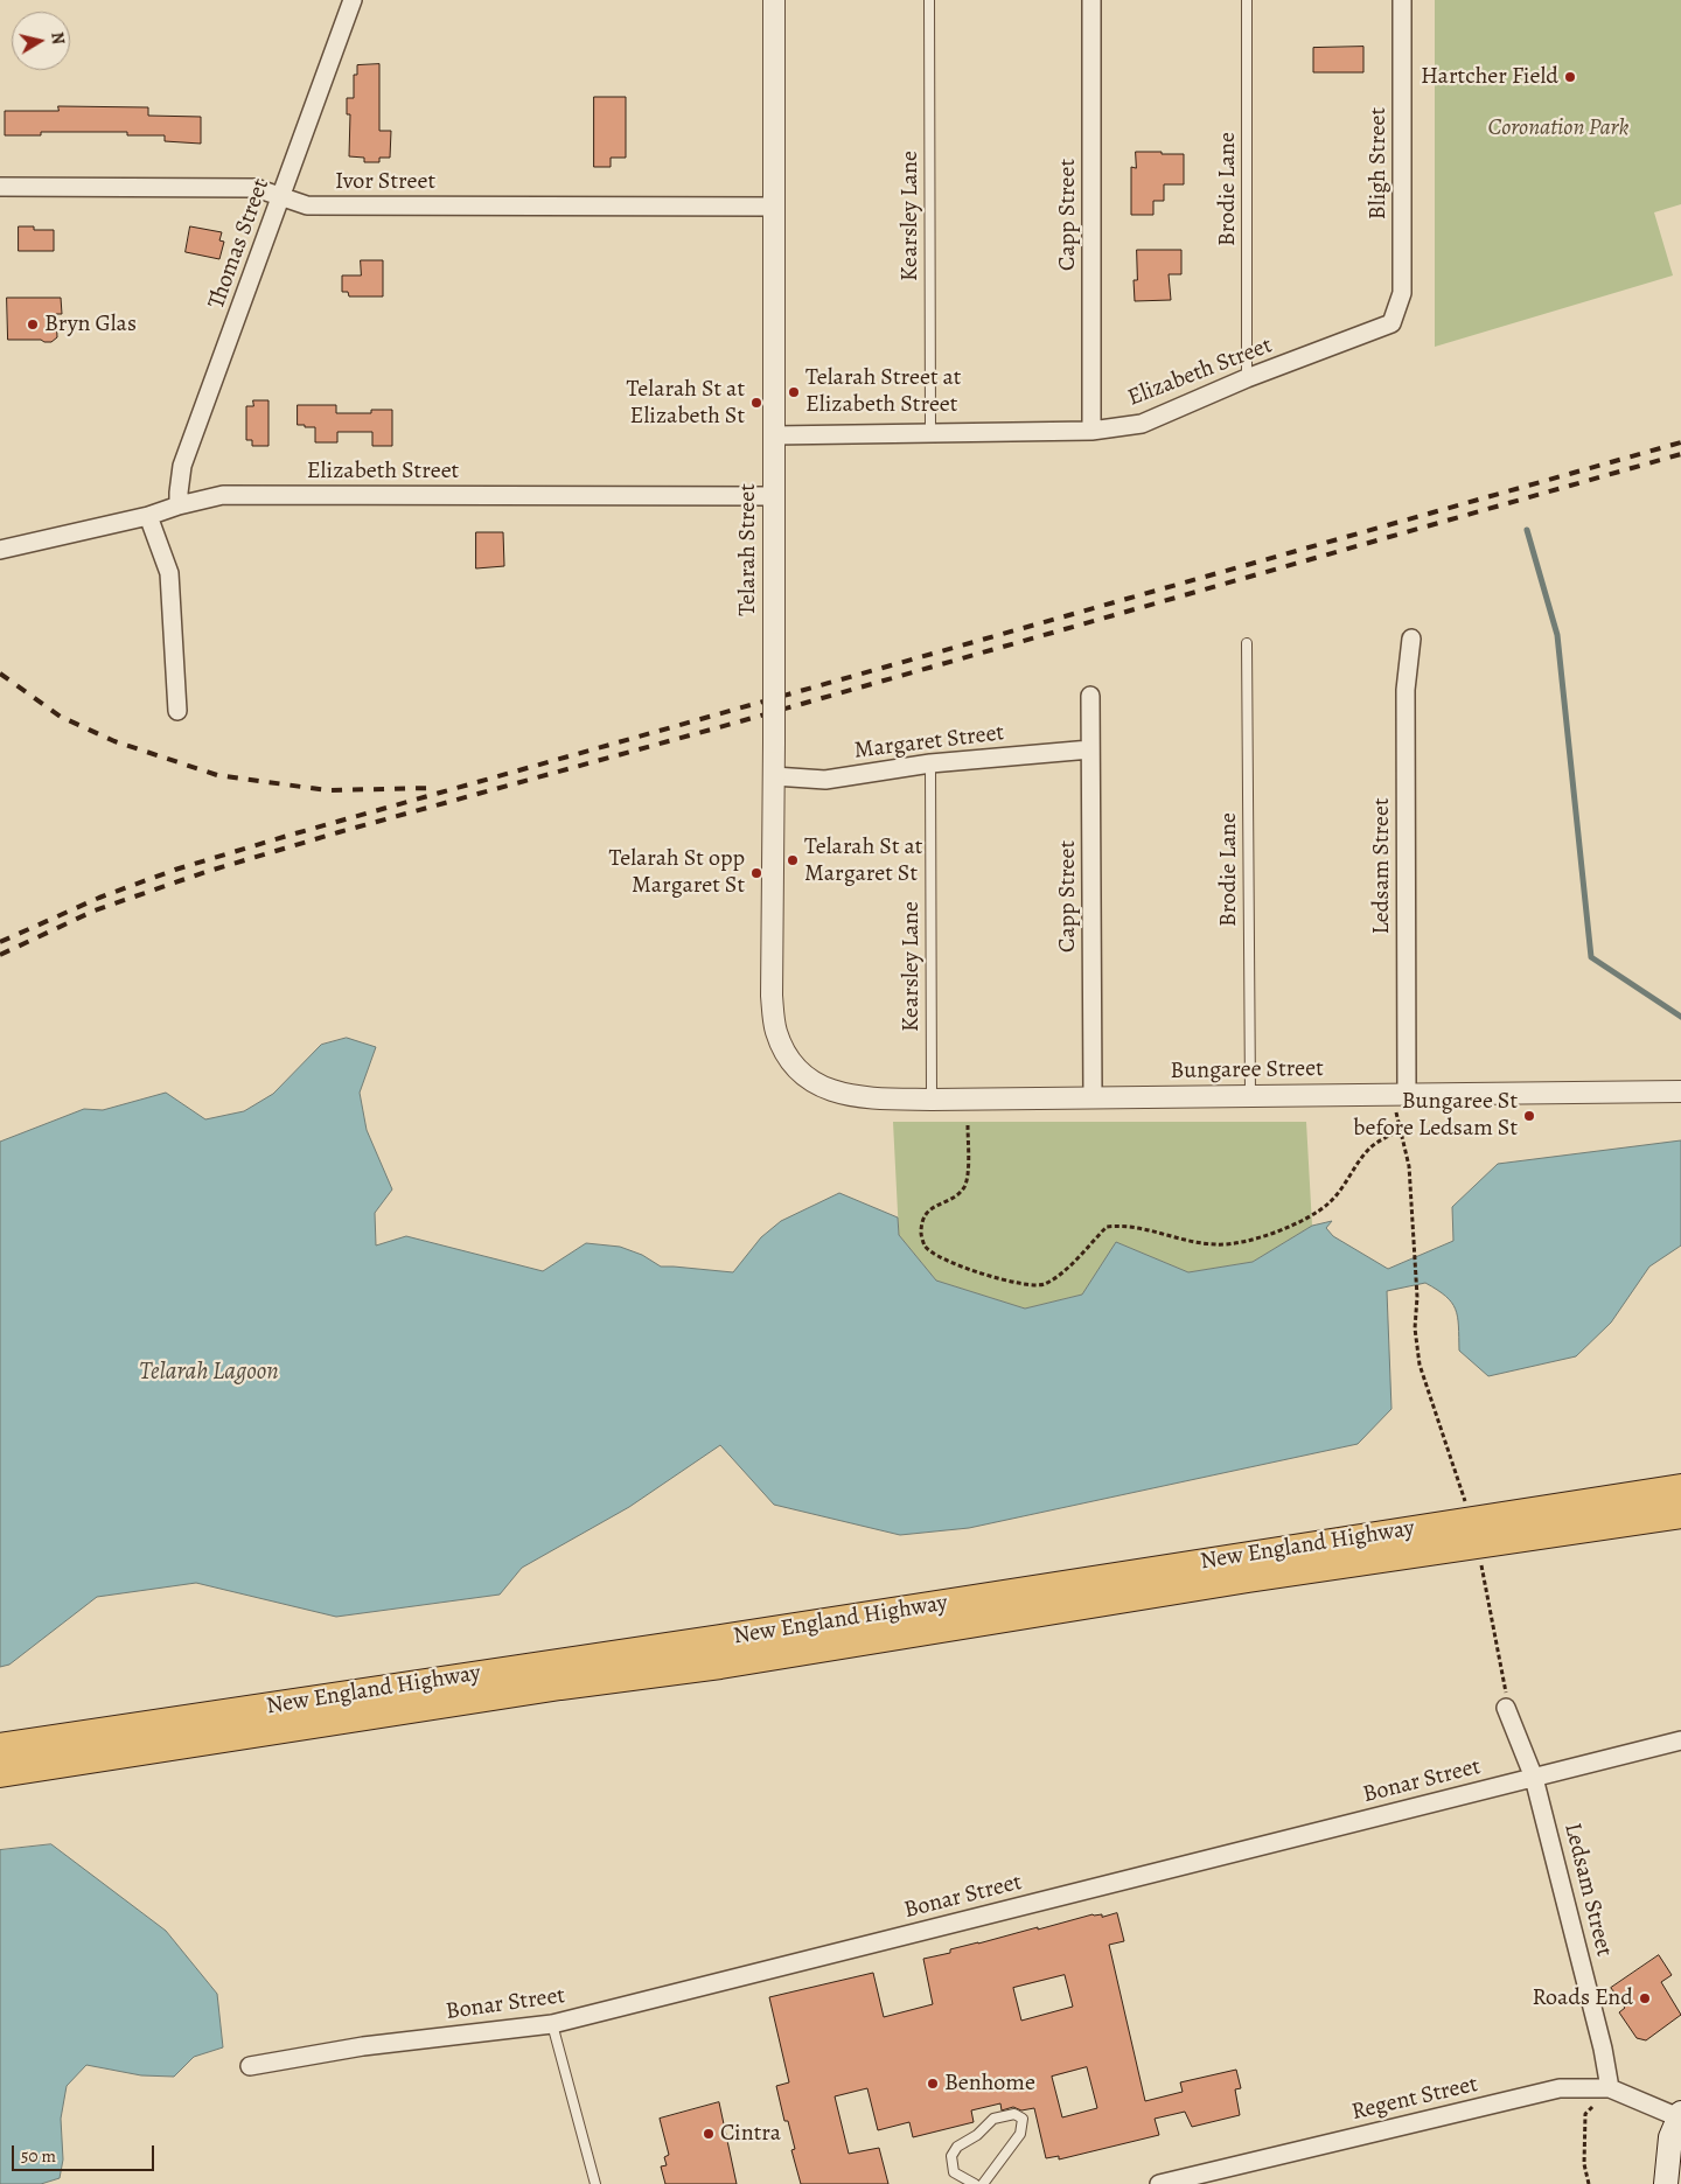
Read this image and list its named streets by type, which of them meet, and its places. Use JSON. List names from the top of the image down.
{
  "streets": {
    "highway": ["New England Highway"],
    "street": [
      "Bligh Street",
      "Ivor Street",
      "Capp Street",
      "Thomas Street",
      "Elizabeth Street",
      "Telarah Street",
      "Margaret Street",
      "Ledsam Street",
      "Bungaree Street",
      "Bonar Street",
      "Regent Street"
    ],
    "lane": ["Brodie Lane", "Kearsley Lane"]
  },
  "crossings": [
    ["Bligh Street", "Elizabeth Street"],
    ["Ivor Street", "Thomas Street"],
    ["Ivor Street", "Telarah Street"],
    ["Brodie Lane", "Elizabeth Street"],
    ["Brodie Lane", "Bungaree Street"],
    ["Capp Street", "Elizabeth Street"],
    ["Capp Street", "Margaret Street"],
    ["Capp Street", "Bungaree Street"],
    ["Kearsley Lane", "Elizabeth Street"],
    ["Kearsley Lane", "Margaret Street"],
    ["Kearsley Lane", "Bungaree Street"],
    ["Thomas Street", "Elizabeth Street"],
    ["Elizabeth Street", "Telarah Street"],
    ["Telarah Street", "Margaret Street"],
    ["Telarah Street", "Bungaree Street"],
    ["Ledsam Street", "Bungaree Street"],
    ["Ledsam Street", "Bonar Street"],
    ["Ledsam Street", "Regent Street"]
  ],
  "water": ["Telarah Lagoon"],
  "parks": ["Coronation Park"],
  "places": [
    "Hartcher Field",
    "Bryn Glas",
    "Telarah Street at Elizabeth Street",
    "Telarah St at Elizabeth St",
    "Telarah St at Margaret St",
    "Telarah St opp Margaret St",
    "Bungaree St before Ledsam St",
    "Roads End",
    "Benhome",
    "Cintra"
  ],
  "scale_bar": "50 m",
  "north": "right"
}
